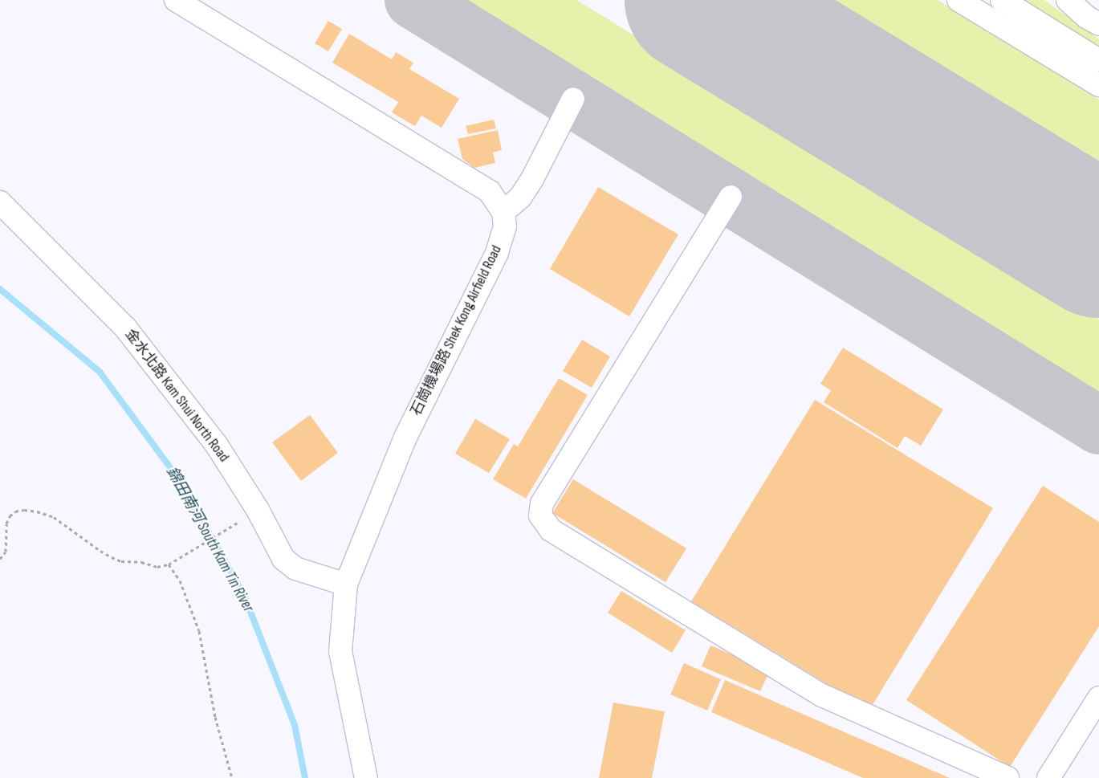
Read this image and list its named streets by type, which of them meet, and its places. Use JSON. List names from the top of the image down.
{
  "streets": {
    "street": ["石崗機場路 Shek Kong Airfield Road", "金水北路 Kam Shui North Road"]
  },
  "crossings": [
    ["石崗機場路 Shek Kong Airfield Road", "金水北路 Kam Shui North Road"]
  ],
  "water": ["錦田南河 South Kam Tin River"]
}
